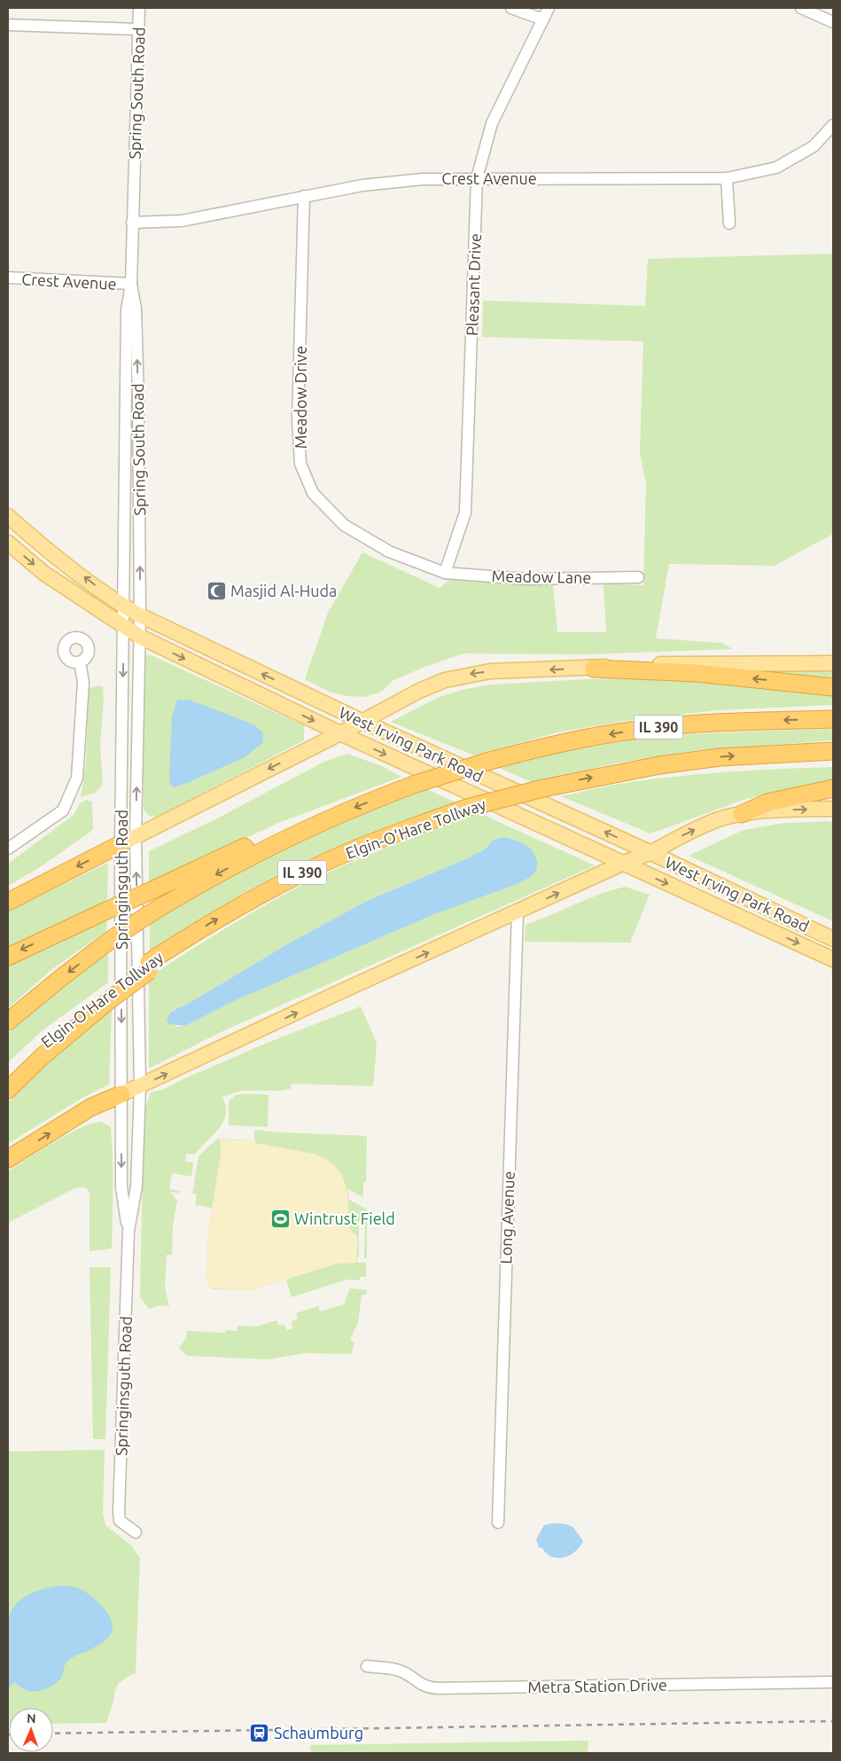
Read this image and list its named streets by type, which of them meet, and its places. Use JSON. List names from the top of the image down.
{
  "streets": {
    "highway": ["IL 390", "Elgin-O'Hare Tollway"],
    "main road": ["West Irving Park Road"],
    "street": [
      "Spring South Road",
      "Crest Avenue",
      "Pleasant Drive",
      "Meadow Drive",
      "Meadow Lane",
      "Springinsguth Road",
      "Long Avenue",
      "Metra Station Drive"
    ]
  },
  "crossings": [
    ["Spring South Road", "Crest Avenue"],
    ["Spring South Road", "West Irving Park Road"],
    ["Spring South Road", "Springinsguth Road"],
    ["Crest Avenue", "Pleasant Drive"],
    ["Crest Avenue", "Meadow Drive"],
    ["Pleasant Drive", "Meadow Drive"],
    ["Pleasant Drive", "Meadow Lane"],
    ["Meadow Drive", "Meadow Lane"],
    ["West Irving Park Road", "Springinsguth Road"]
  ],
  "places": {
    "mosque": ["Masjid Al-Huda"],
    "sports": ["Wintrust Field"],
    "station": ["Schaumburg"]
  },
  "north": "top"
}
